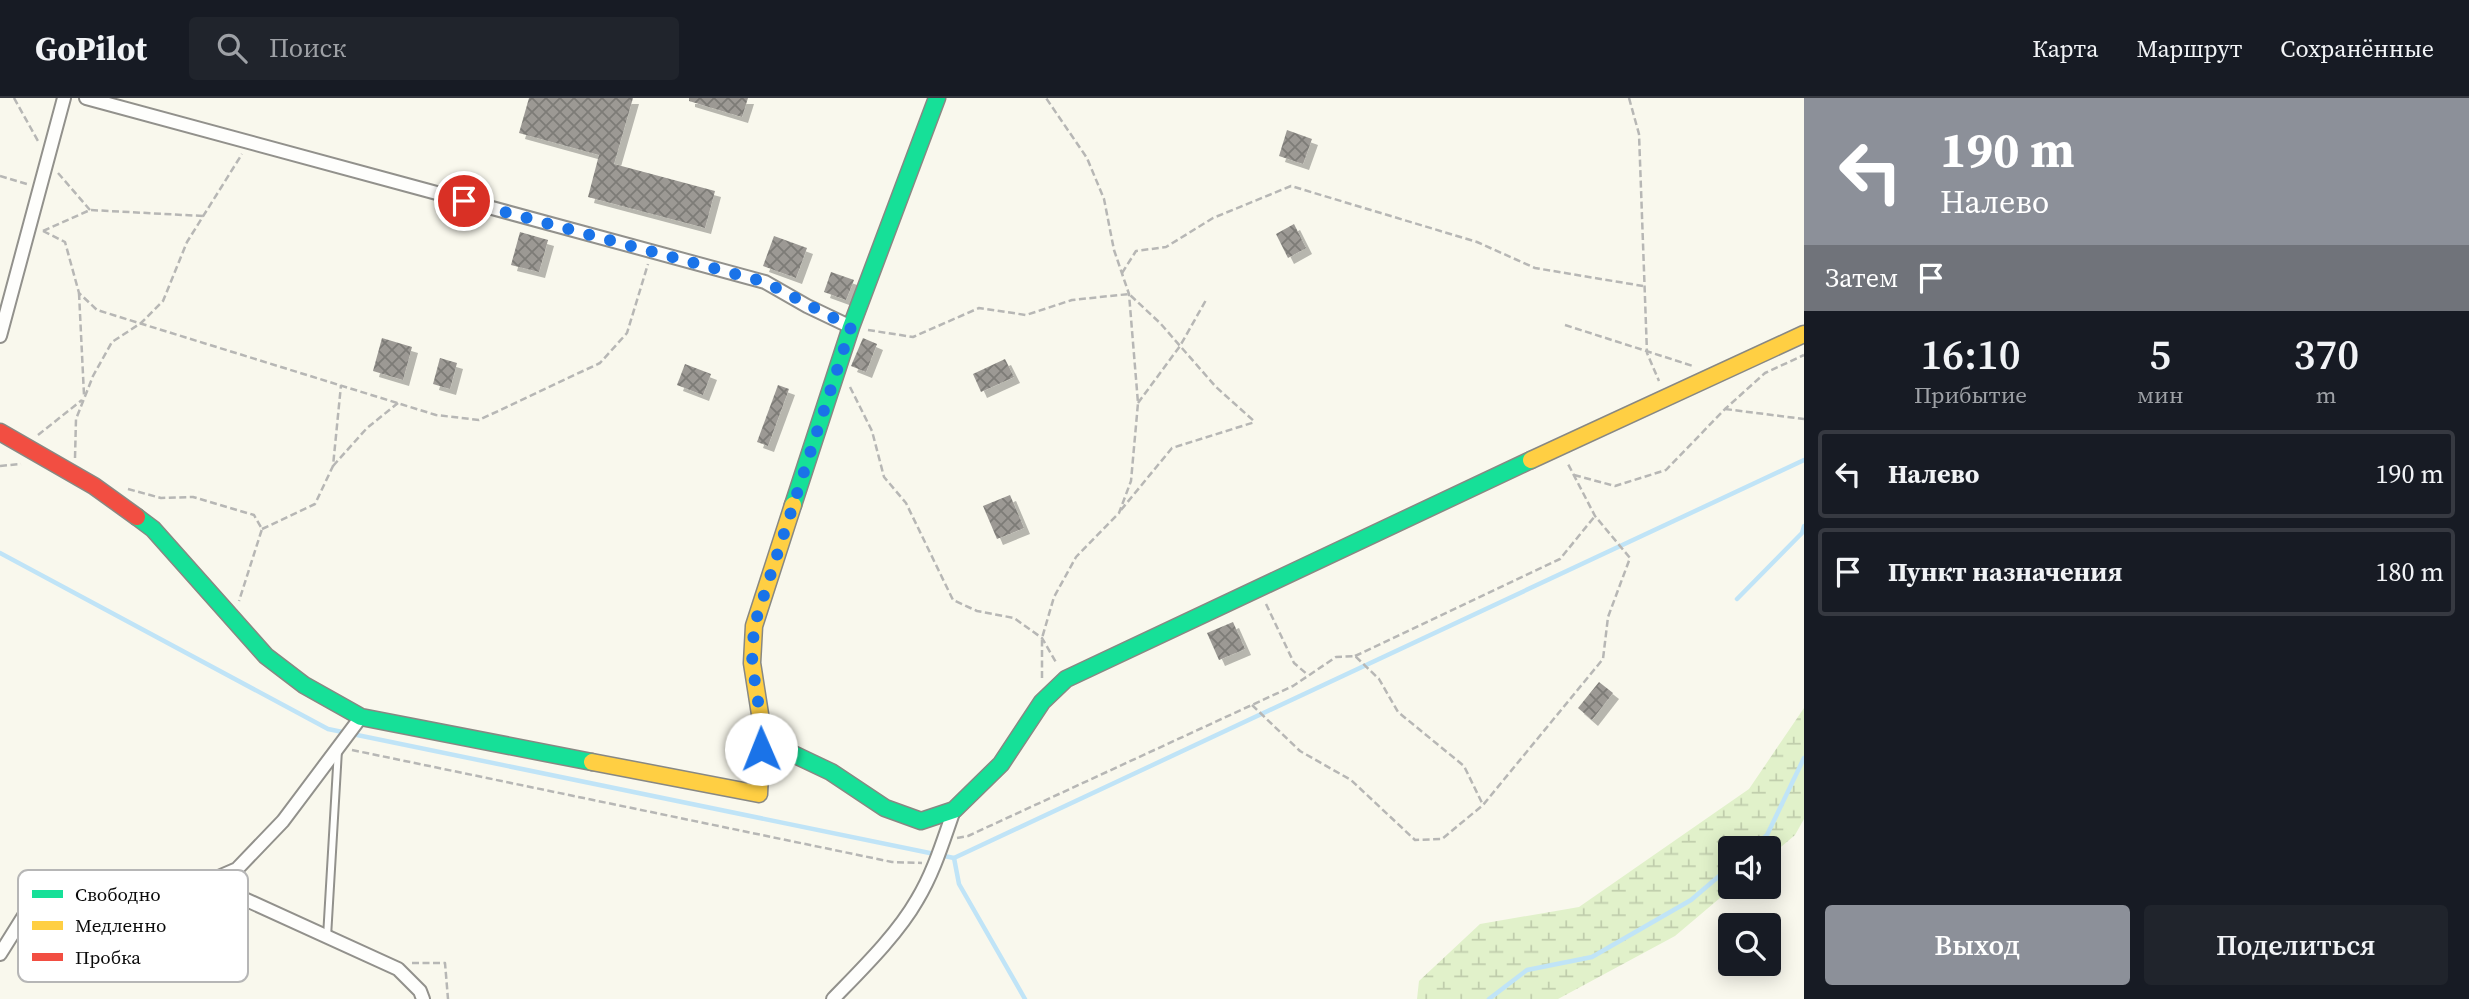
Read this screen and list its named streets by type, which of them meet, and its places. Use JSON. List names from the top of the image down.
{
  "legend": ["Свободно", "Медленно", "Пробка"],
  "page": {
    "header": "GoPilot",
    "search": "Поиск",
    "nav": ["Карта", "Маршрут", "Сохранённые"],
    "turn": ["190 m", "Налево"],
    "then": "Затем",
    "eta": [
      "16:10",
      "Прибытие",
      "5",
      "мин",
      "370",
      "m"
    ],
    "list": [
      {
        "name": "Налево",
        "value": "190 m"
      },
      {
        "name": "Пункт назначения",
        "value": "180 m"
      }
    ],
    "buttons": ["Выход", "Поделиться"]
  }
}
